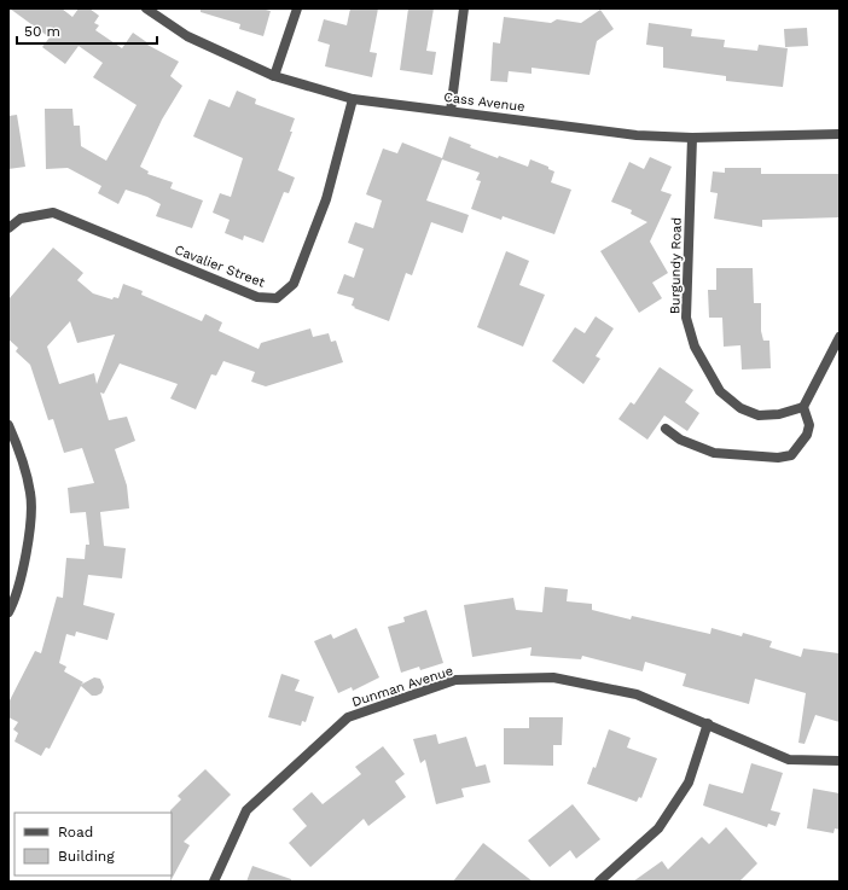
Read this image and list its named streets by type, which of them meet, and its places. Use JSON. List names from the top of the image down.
{
  "streets": {
    "street": [
      "Cass Avenue",
      "Cavalier Street",
      "Burgundy Road",
      "Dunman Avenue"
    ]
  },
  "crossings": [
    ["Cass Avenue", "Cavalier Street"],
    ["Cass Avenue", "Burgundy Road"]
  ],
  "legend": ["Road", "Building"],
  "scale_bar": "50 m"
}
